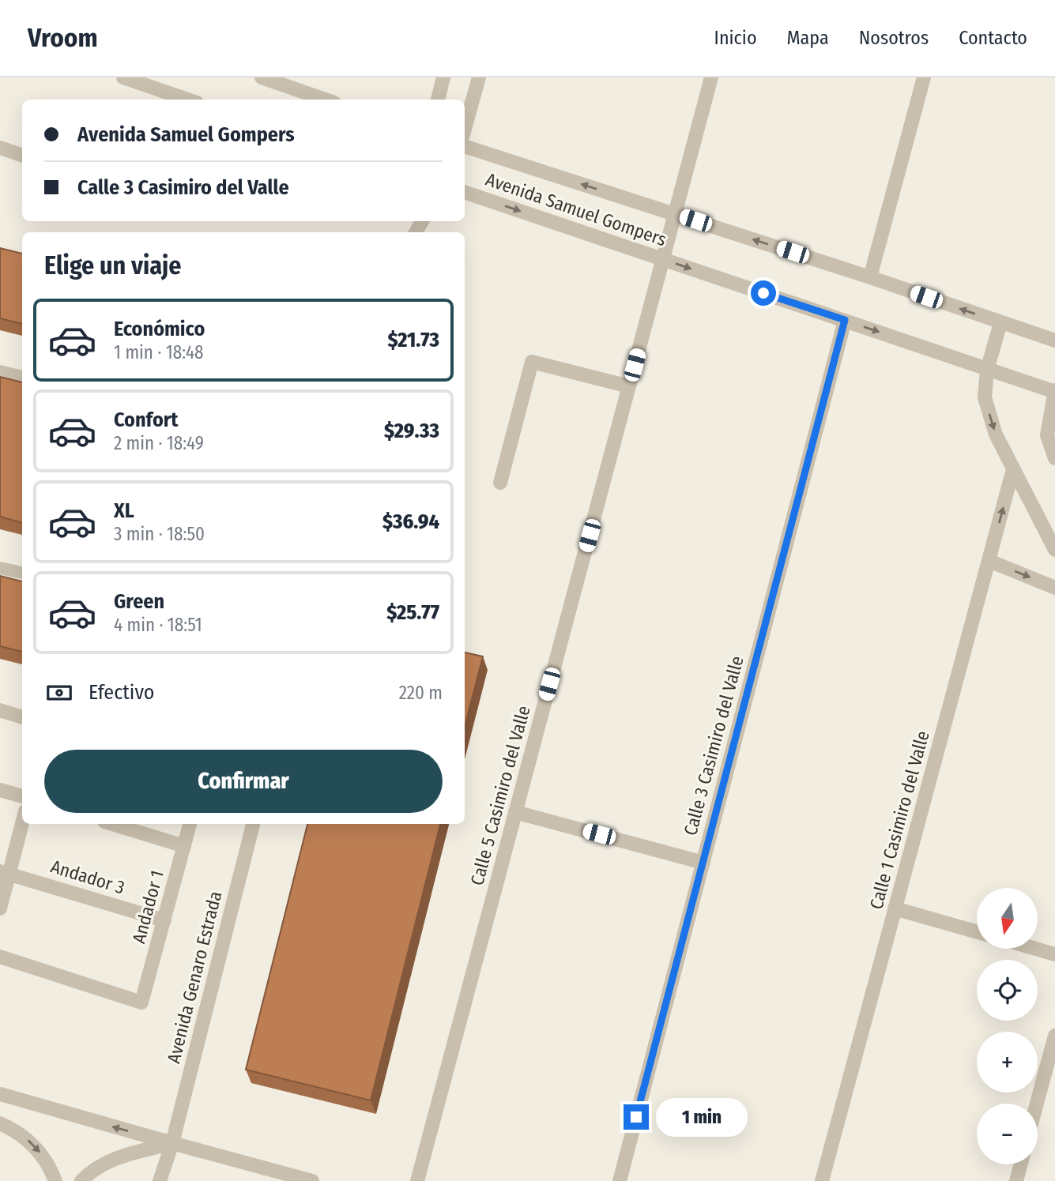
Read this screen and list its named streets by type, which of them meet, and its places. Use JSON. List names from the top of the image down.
{
  "streets": {
    "street": [
      "Avenida Samuel Gompers",
      "Calle 3 Casimiro del Valle",
      "Calle 5 Casimiro del Valle",
      "Calle 1 Casimiro del Valle",
      "Andador 3",
      "Andador 1",
      "Avenida Genaro Estrada"
    ]
  },
  "crossings": [
    ["Avenida Samuel Gompers", "Calle 3 Casimiro del Valle"],
    ["Avenida Samuel Gompers", "Calle 5 Casimiro del Valle"],
    ["Andador 3", "Andador 1"]
  ],
  "north": "bottom",
  "page": {
    "header": "Vroom",
    "nav": [
      "Inicio",
      "Mapa",
      "Nosotros",
      "Contacto"
    ],
    "banner": ["Avenida Samuel Gompers", "Calle 3 Casimiro del Valle"],
    "heading": "Elige un viaje",
    "list": [
      {
        "name": "Económico",
        "note": "1 min · 18:48",
        "value": "$21.73"
      },
      {
        "name": "Confort",
        "note": "2 min · 18:49",
        "value": "$29.33"
      },
      {
        "name": "XL",
        "note": "3 min · 18:50",
        "value": "$36.94"
      },
      {
        "name": "Green",
        "note": "4 min · 18:51",
        "value": "$25.77"
      }
    ],
    "pay": ["Efectivo", "220 m"],
    "buttons": "Confirmar",
    "map_buttons": ["+", "−"],
    "bubble": "1 min"
  }
}
